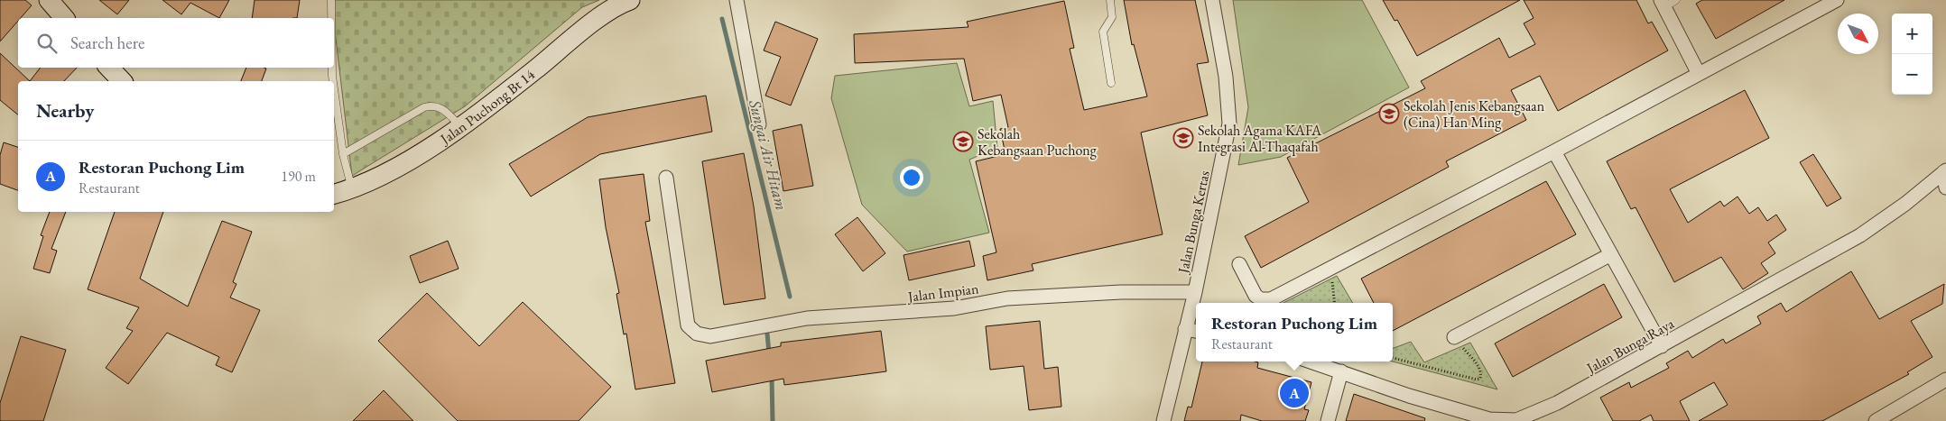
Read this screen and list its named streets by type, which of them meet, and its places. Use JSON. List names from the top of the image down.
{
  "streets": {
    "street": [
      "Jalan Puchong Bt 14",
      "Jalan Bunga Kertas",
      "Jalan Impian",
      "Jalan Bunga Raya"
    ]
  },
  "crossings": [
    ["Jalan Bunga Kertas", "Jalan Impian"]
  ],
  "water": ["Sungai Air Hitam"],
  "places": {
    "school or university": ["Sekolah Jenis Kebangsaan (Cina) Han Ming", "Sekolah Agama KAFA Integrasi Al-Thaqafah", "Sekolah Kebangsaan Puchong"]
  },
  "north": "bottom right",
  "page": {
    "map_buttons": ["+", "−"],
    "search": "Search here",
    "heading": "Nearby",
    "list": [
      {
        "mark": "A",
        "name": "Restoran Puchong Lim",
        "note": "Restaurant",
        "value": "190 m"
      }
    ],
    "popup": ["Restoran Puchong Lim", "Restaurant"],
    "pins": "A"
  }
}
